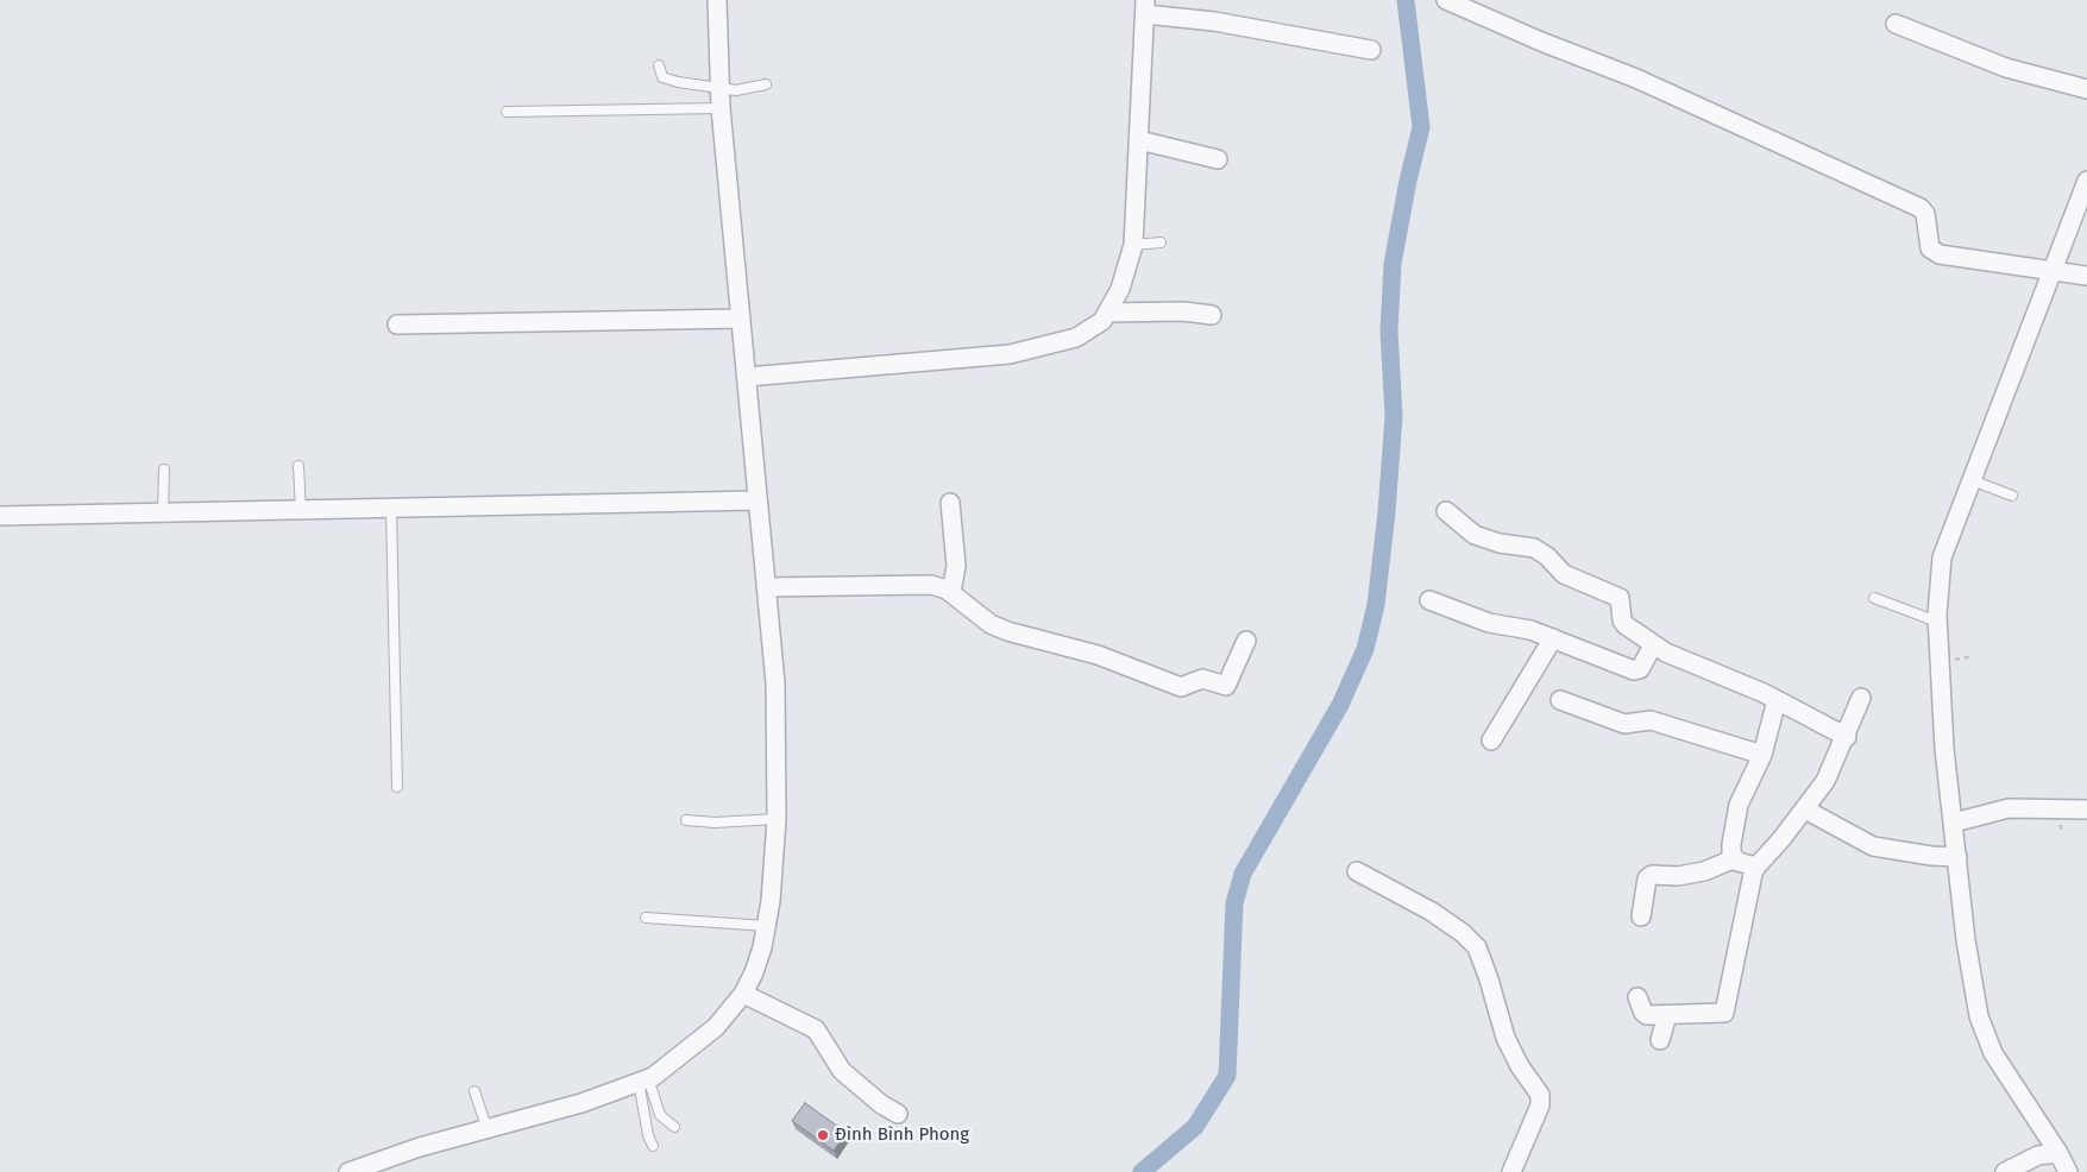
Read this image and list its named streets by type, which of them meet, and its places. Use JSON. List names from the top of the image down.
{
  "places": ["Đình Bình Phong"]
}
